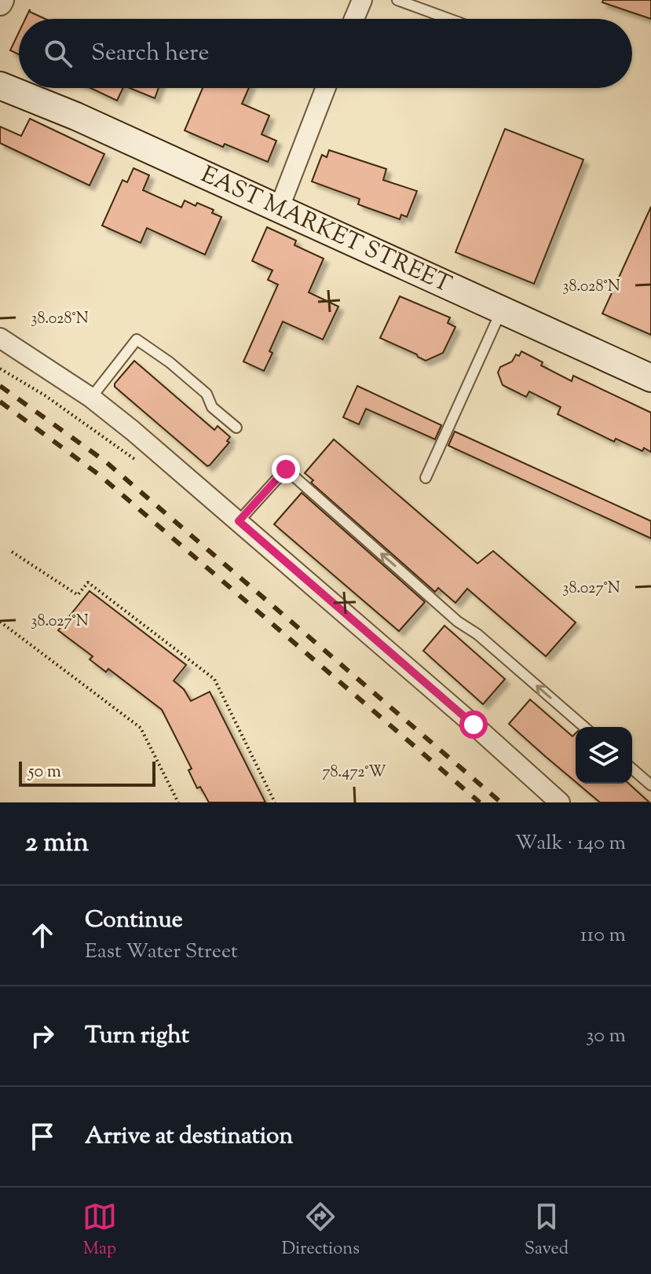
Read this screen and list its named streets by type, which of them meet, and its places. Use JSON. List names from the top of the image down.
{
  "streets": {
    "main road": ["EAST MARKET STREET"]
  },
  "scale_bar": "50 m",
  "page": {
    "search": "Search here",
    "scale": "50 m",
    "heading": ["2 min", "Walk · 140 m"],
    "list": [
      ["Continue", "East Water Street", "110 m"],
      ["Turn right", "30 m"],
      "Arrive at destination"
    ],
    "nav": ["Map", "Directions", "Saved"]
  },
  "coordinates": ["38.028°N", "38.027°N", "78.472°W"]
}
